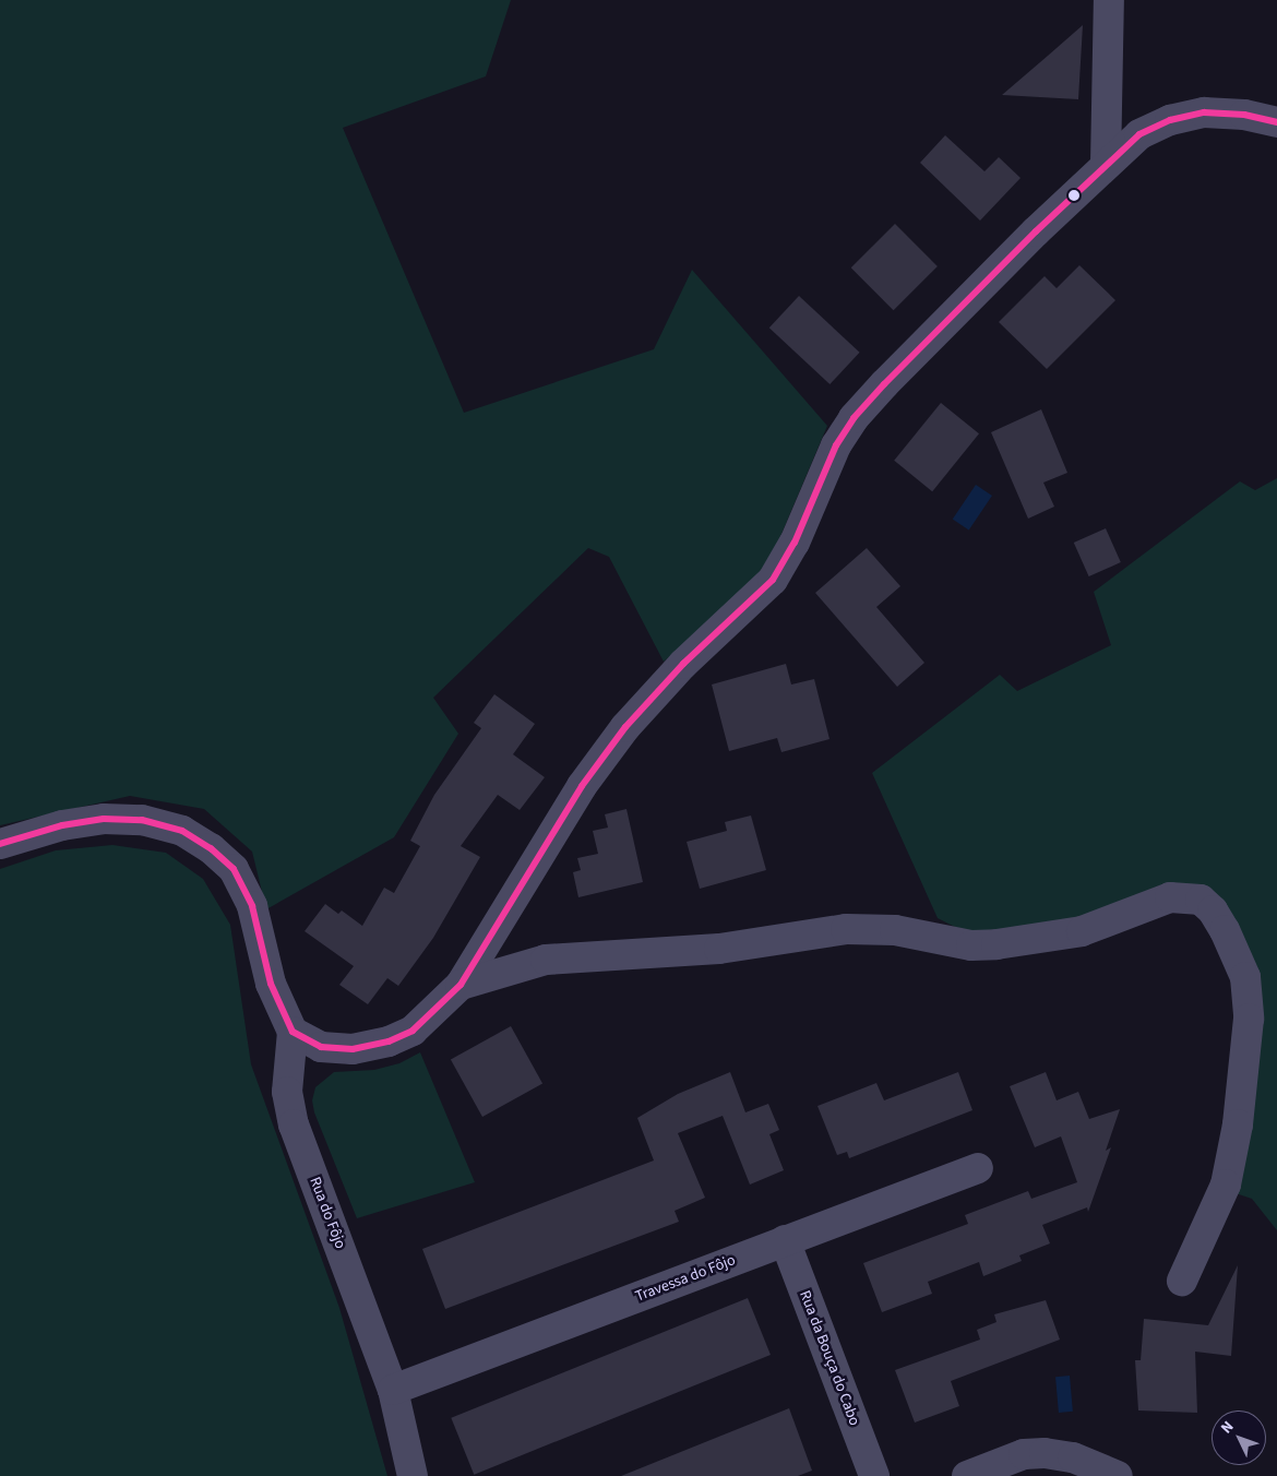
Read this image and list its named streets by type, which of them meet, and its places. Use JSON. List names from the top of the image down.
{
  "streets": {
    "street": ["Rua do Fôjo", "Travessa do Fôjo", "Rua da Bouça do Cabo"]
  },
  "crossings": [
    ["Rua do Fôjo", "Travessa do Fôjo"],
    ["Travessa do Fôjo", "Rua da Bouça do Cabo"]
  ],
  "north": "top left"
}
